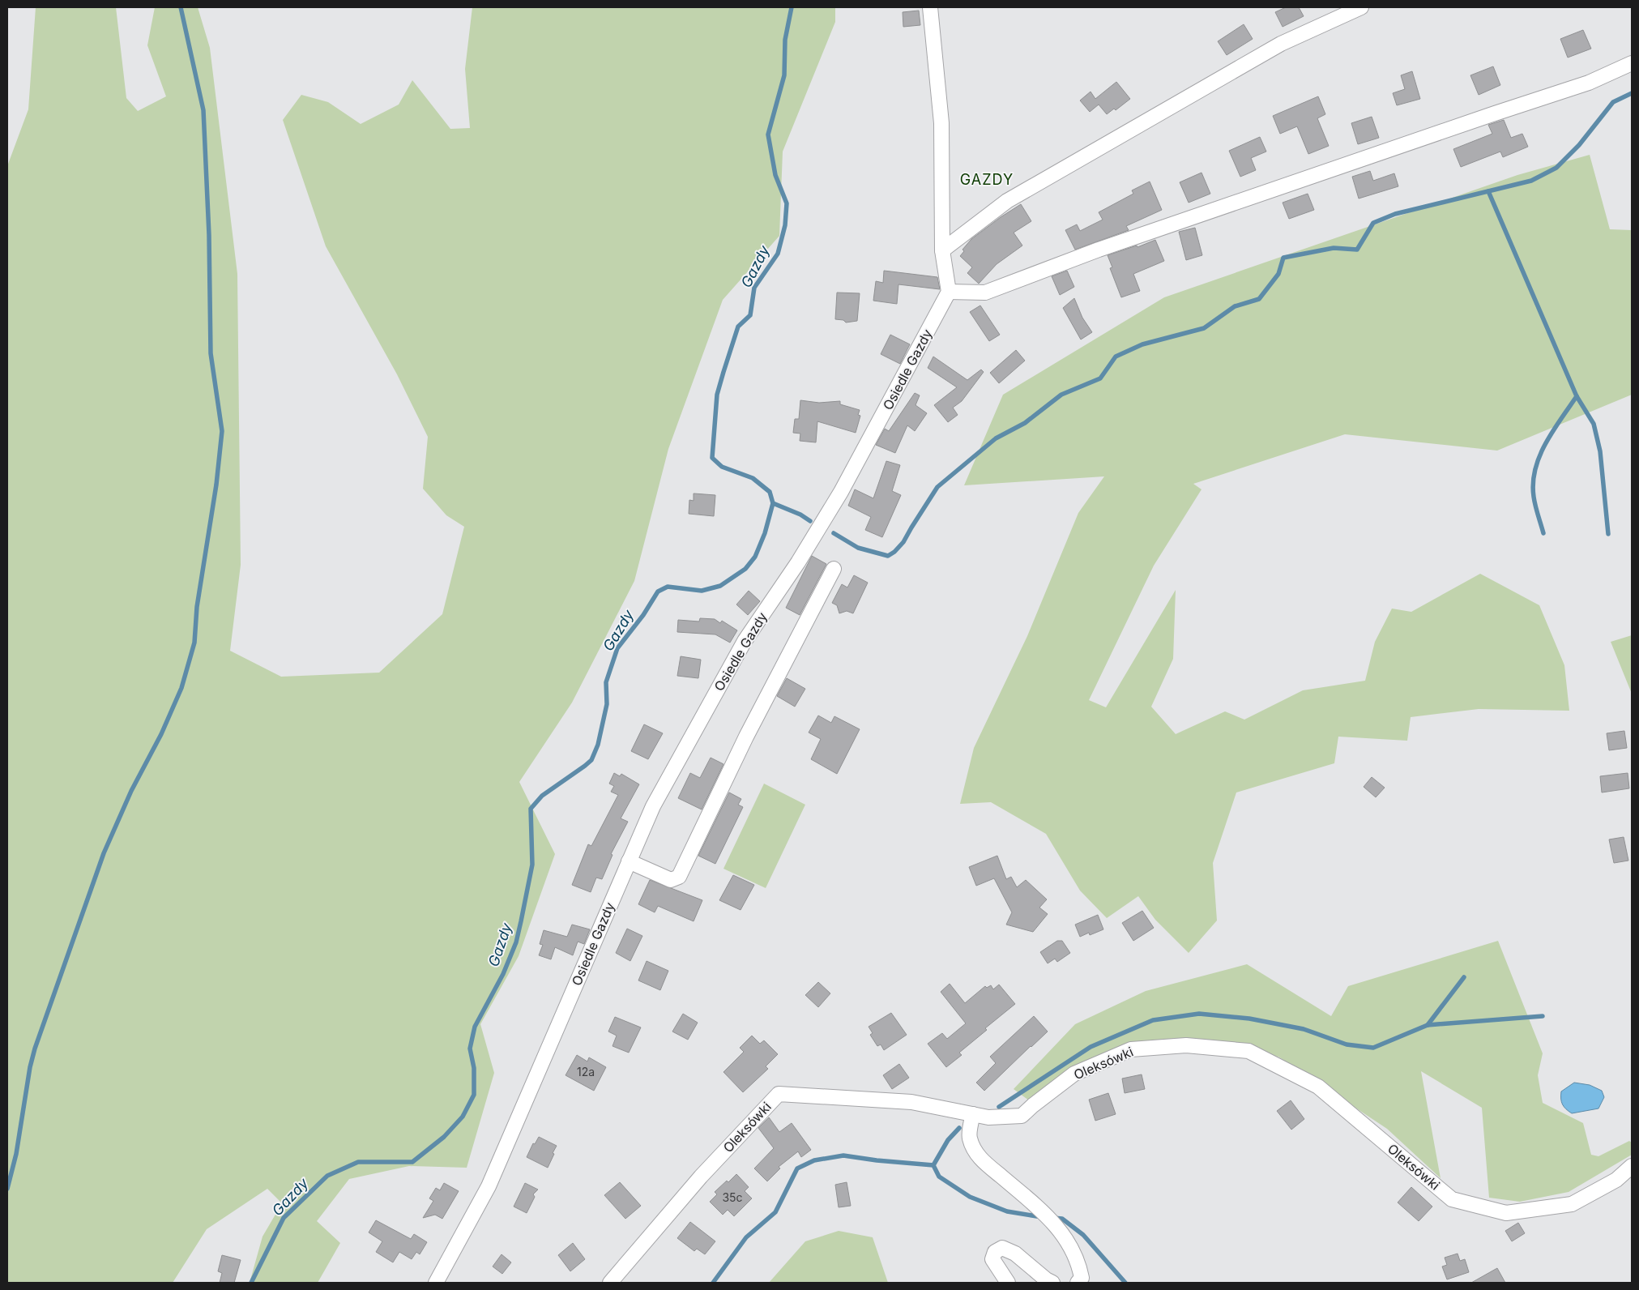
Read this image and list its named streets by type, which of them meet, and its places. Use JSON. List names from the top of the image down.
{
  "streets": {
    "street": ["Osiedle Gazdy", "Oleksówki"]
  },
  "districts": ["GAZDY"],
  "water": ["Gazdy"],
  "house_numbers": ["12a", "35c"]
}
